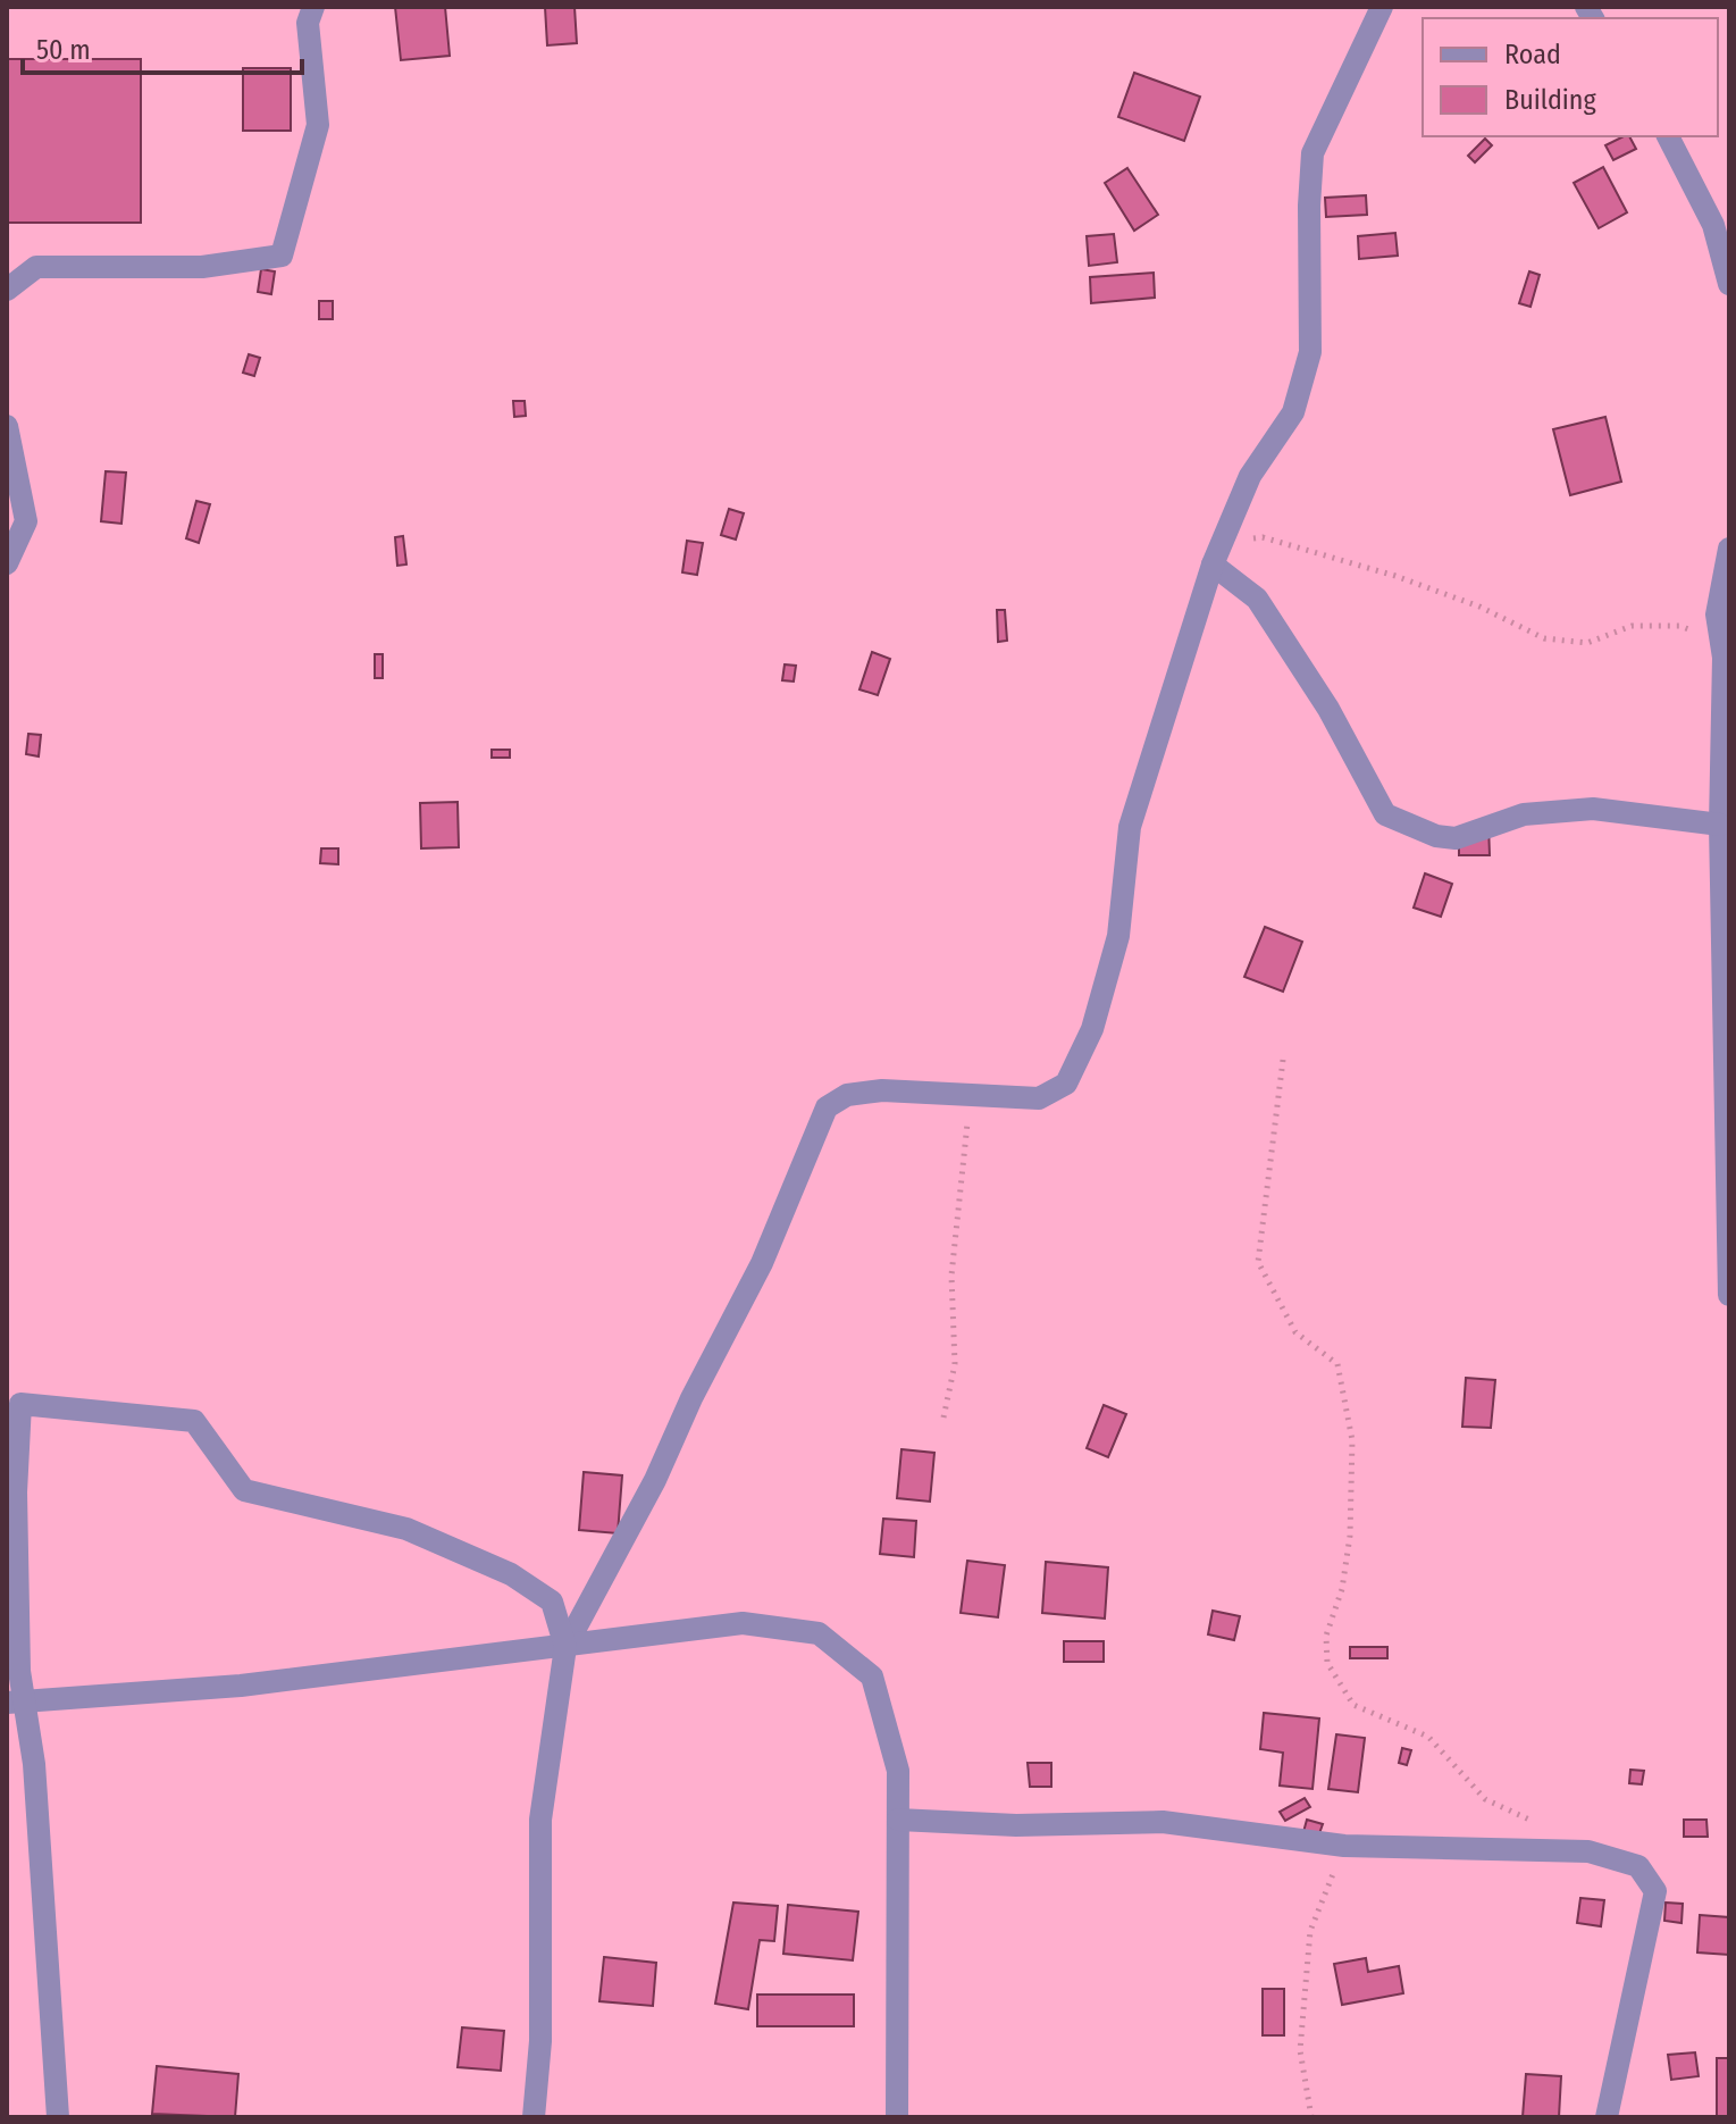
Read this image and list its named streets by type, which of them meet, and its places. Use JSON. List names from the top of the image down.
{
  "legend": ["Road", "Building"],
  "scale_bar": "50 m"
}
